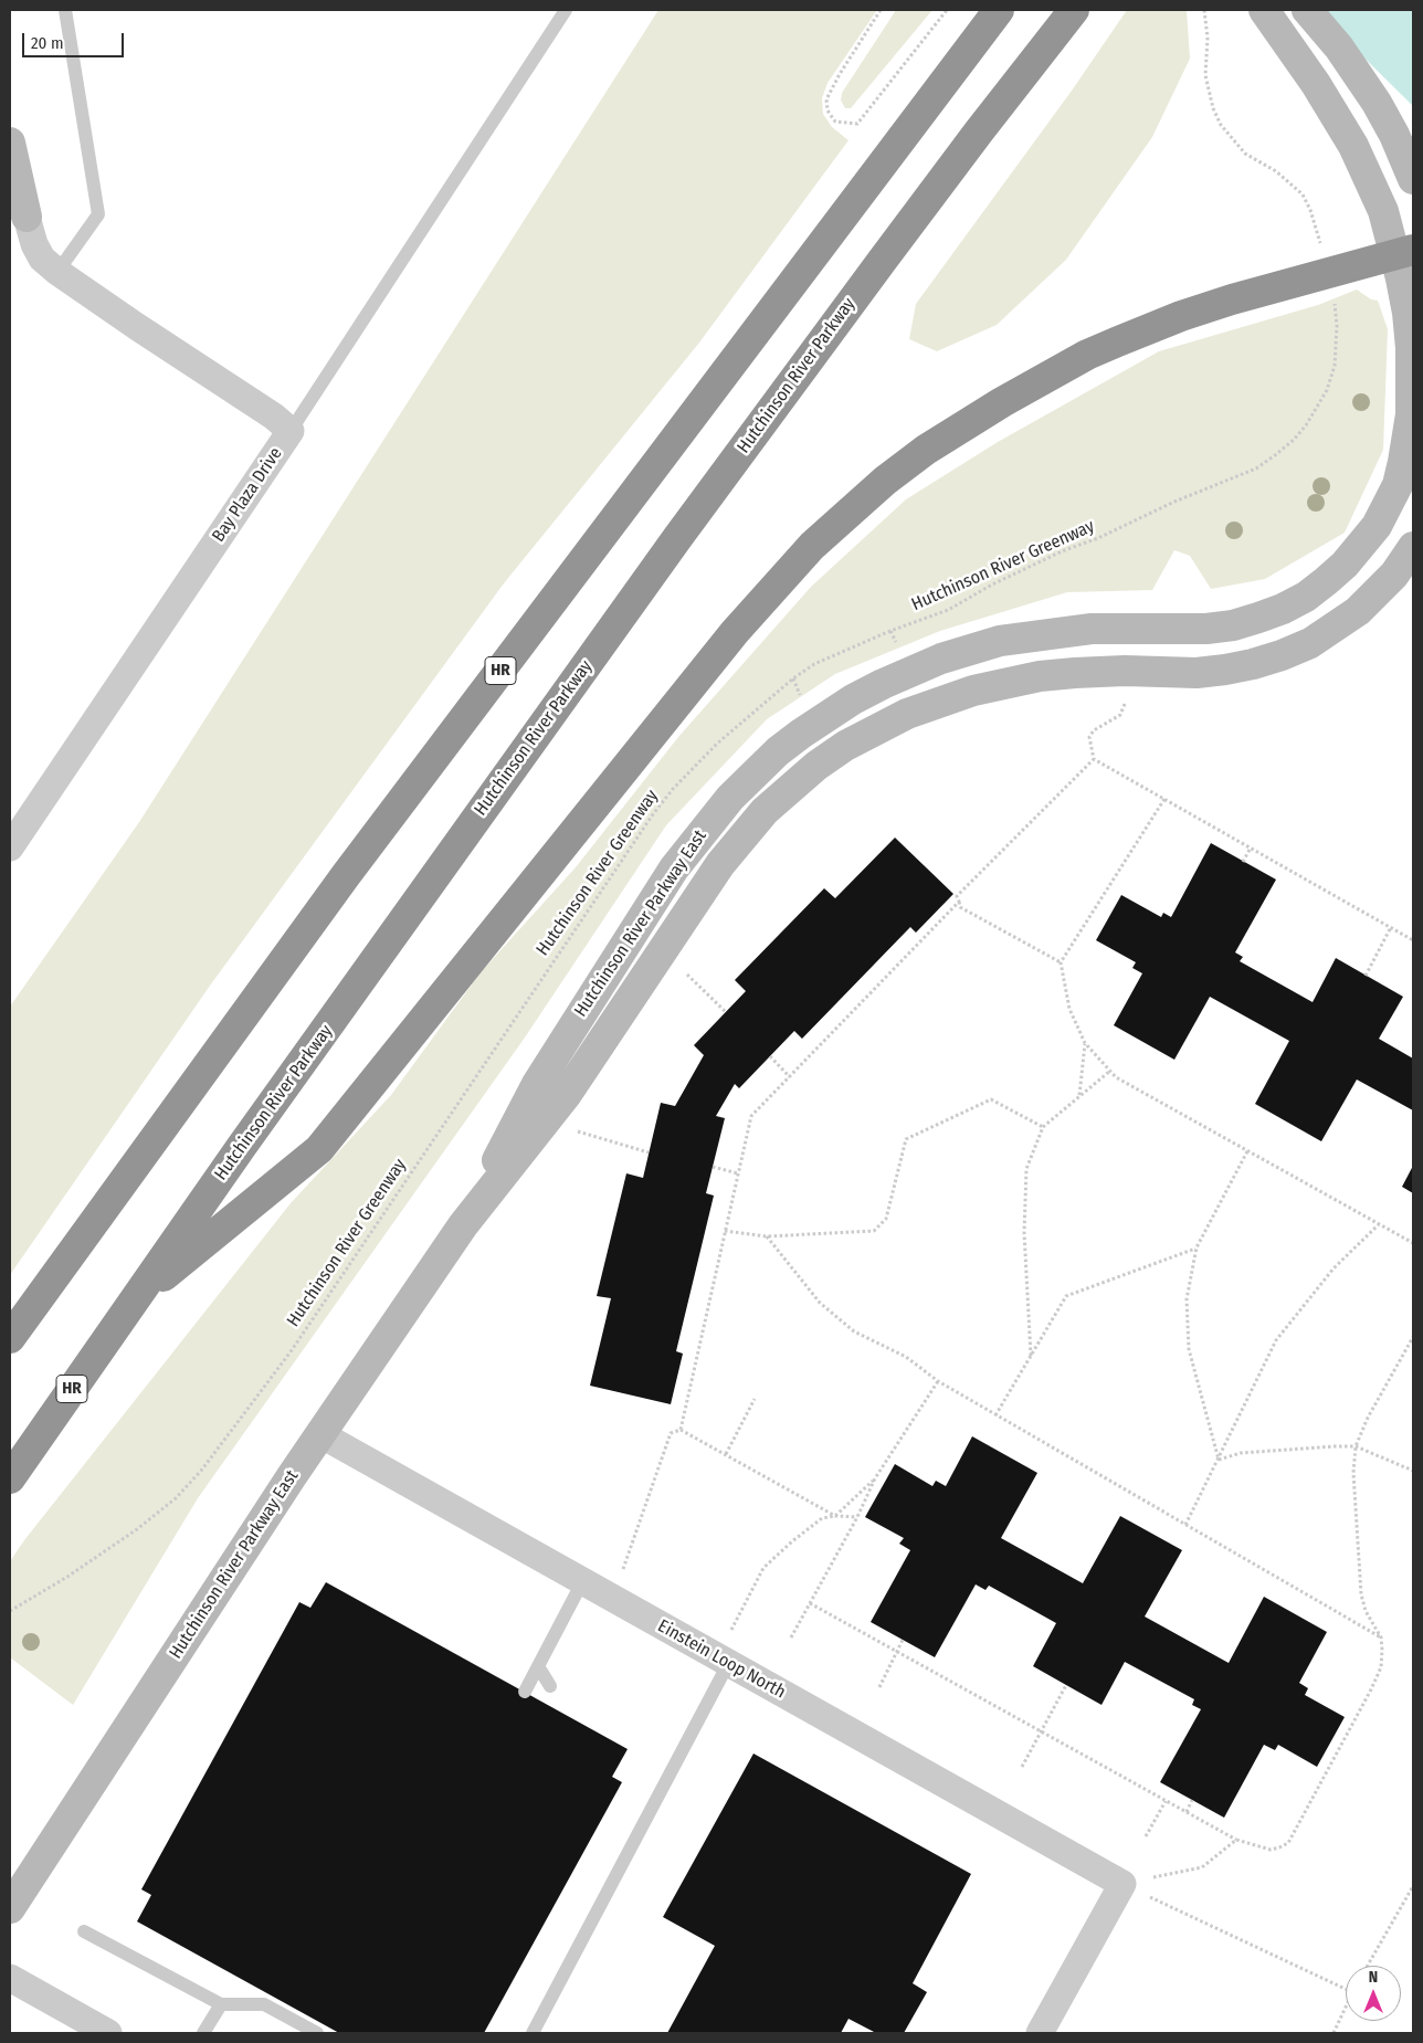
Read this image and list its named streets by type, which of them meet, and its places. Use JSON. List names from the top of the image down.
{
  "streets": {
    "highway": ["Hutchinson River Parkway", "HR"],
    "street": ["Bay Plaza Drive", "Hutchinson River Parkway East", "Einstein Loop North"],
    "path": ["Hutchinson River Greenway"]
  },
  "crossings": [
    ["Hutchinson River Parkway East", "Einstein Loop North"]
  ],
  "scale_bar": "20 m",
  "north": "top"
}
